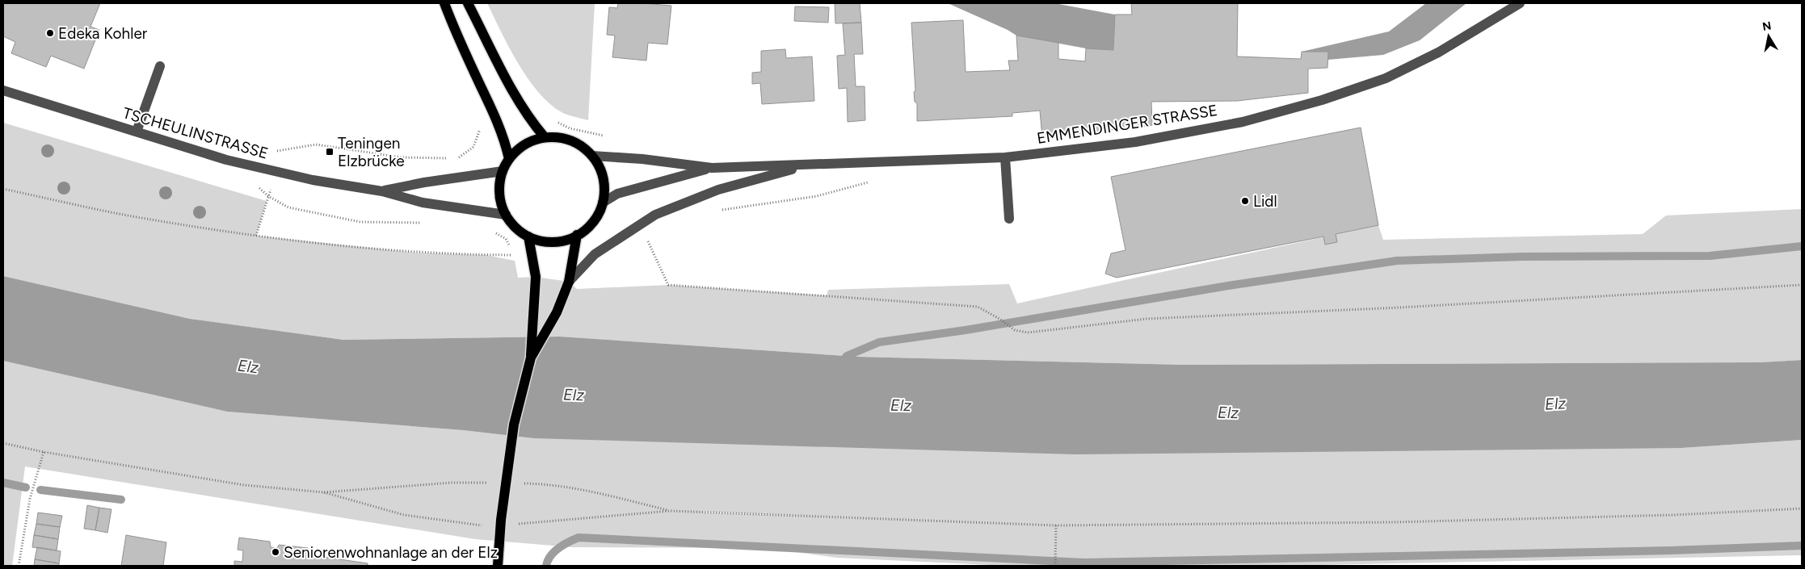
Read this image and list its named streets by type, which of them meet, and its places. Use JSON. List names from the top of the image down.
{
  "streets": {
    "street": ["EMMENDINGER STRASSE", "TSCHEULINSTRASSE"]
  },
  "crossings": [
    ["EMMENDINGER STRASSE", "TSCHEULINSTRASSE"]
  ],
  "water": ["Elz"],
  "places": {
    "other": ["Edeka Kohler", "Lidl", "Seniorenwohnanlage an der Elz"],
    "transit": ["Teningen Elzbrücke"]
  },
  "north": "top"
}
